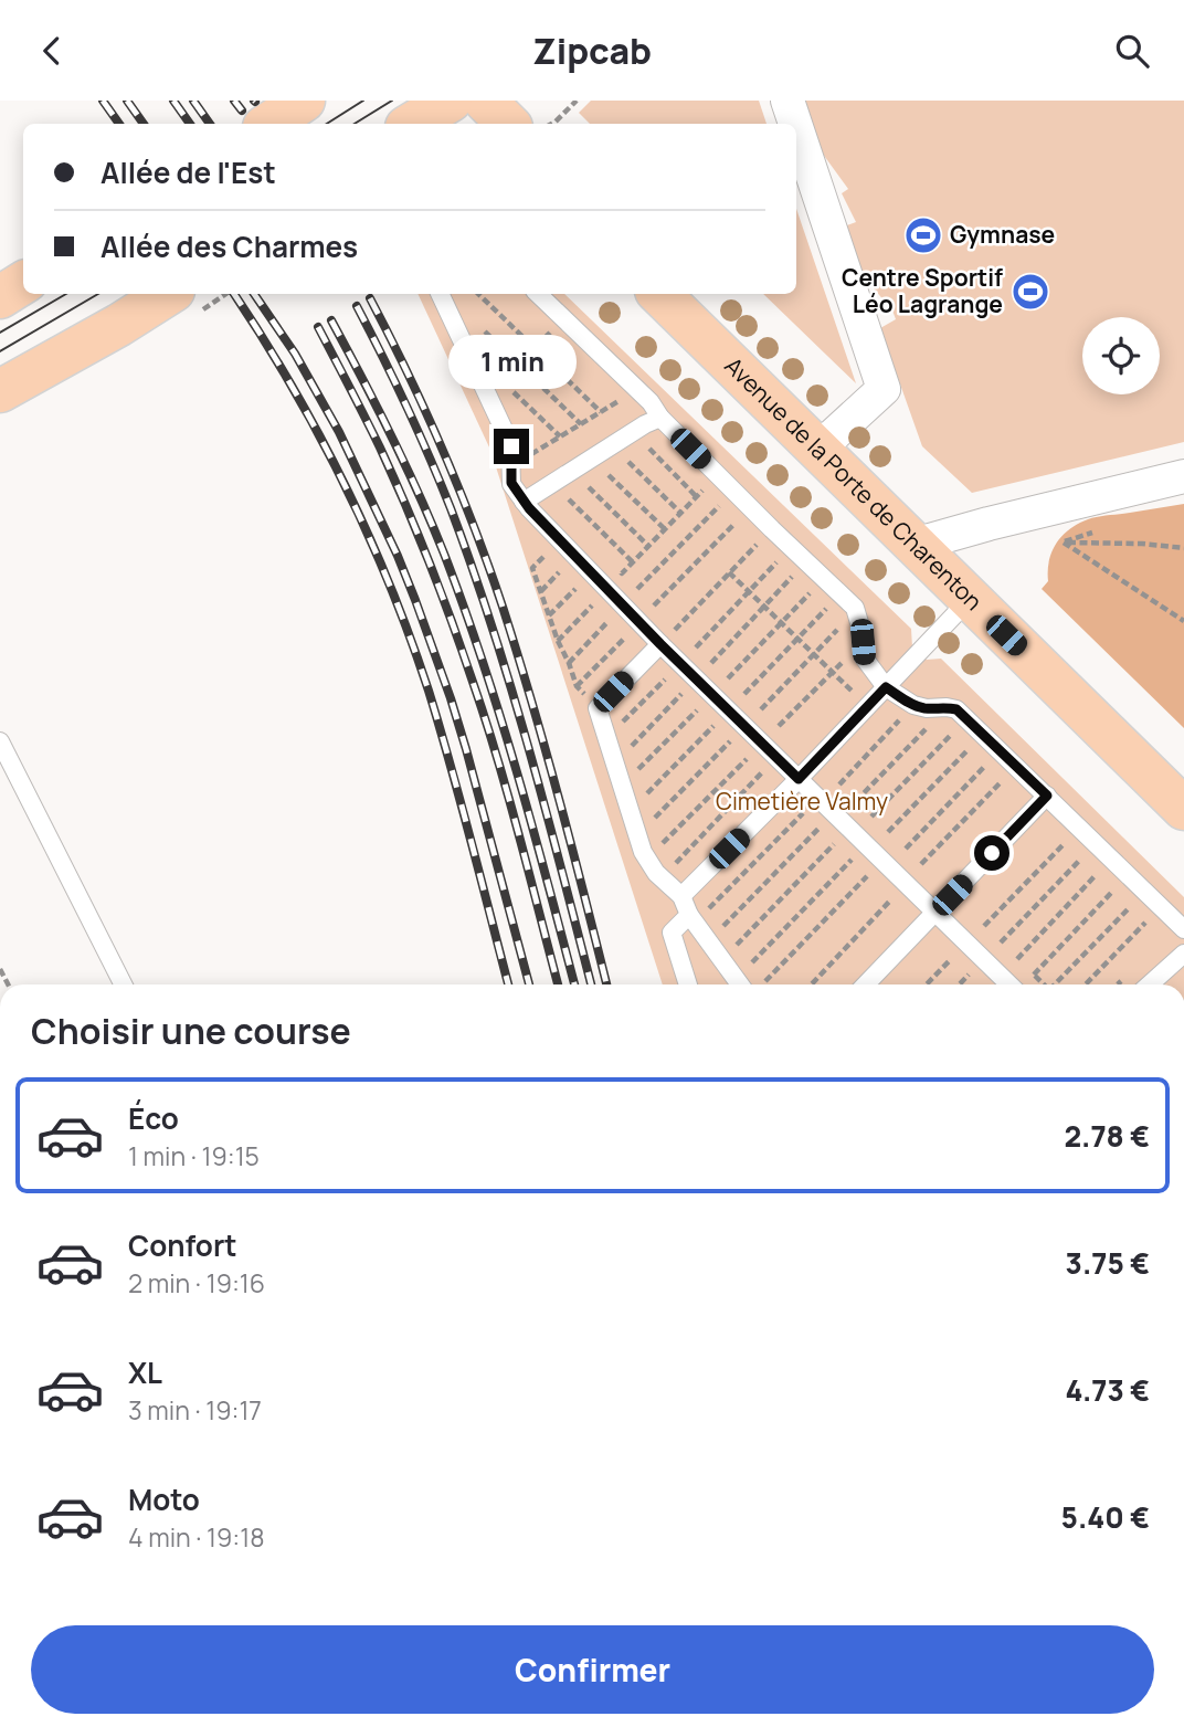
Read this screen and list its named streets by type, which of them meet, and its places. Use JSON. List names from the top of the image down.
{
  "streets": {
    "main road": ["Avenue de la Porte de Charenton"]
  },
  "parks": ["Cimetière Valmy"],
  "places": {
    "sports": ["Gymnase", "Centre Sportif Léo Lagrange"]
  },
  "page": {
    "header": "Zipcab",
    "banner": ["Allée de l'Est", "Allée des Charmes"],
    "bubble": "1 min",
    "heading": "Choisir une course",
    "list": [
      {
        "name": "Éco",
        "note": "1 min · 19:15",
        "value": "2.78 €"
      },
      {
        "name": "Confort",
        "note": "2 min · 19:16",
        "value": "3.75 €"
      },
      {
        "name": "XL",
        "note": "3 min · 19:17",
        "value": "4.73 €"
      },
      {
        "name": "Moto",
        "note": "4 min · 19:18",
        "value": "5.40 €"
      }
    ],
    "buttons": "Confirmer"
  }
}
